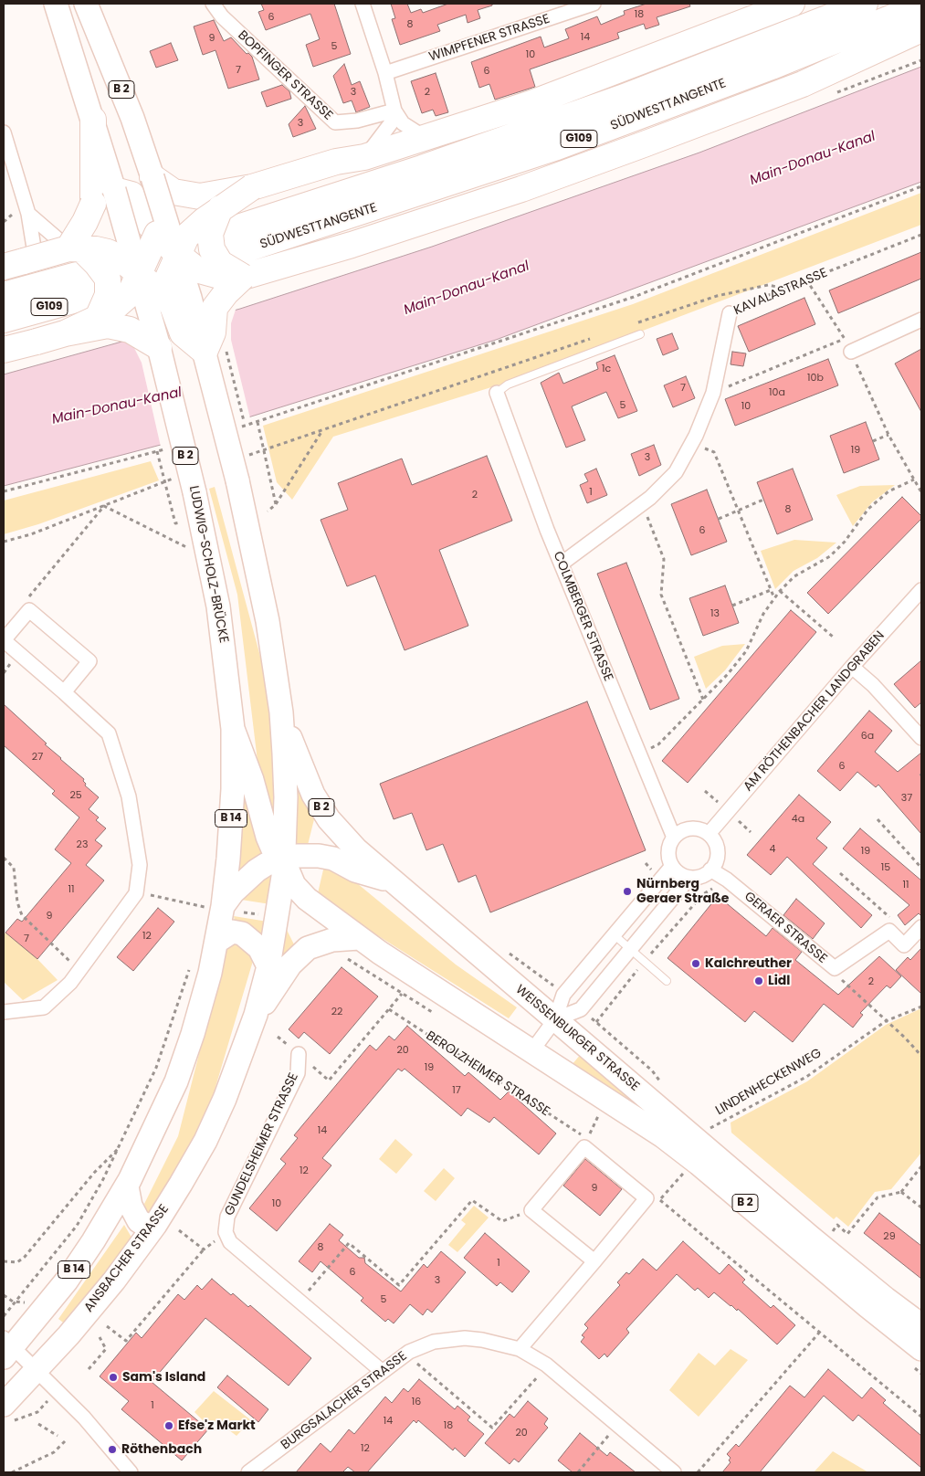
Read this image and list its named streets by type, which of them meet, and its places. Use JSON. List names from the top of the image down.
{
  "streets": {
    "highway": ["SÜDWESTTANGENTE", "G109"],
    "main road": [
      "B 2",
      "LUDWIG-SCHOLZ-BRÜCKE",
      "B 14",
      "WEISSENBURGER STRASSE",
      "ANSBACHER STRASSE"
    ],
    "street": [
      "WIMPFENER STRASSE",
      "BOPFINGER STRASSE",
      "KAVALASTRASSE",
      "COLMBERGER STRASSE",
      "AM RÖTHENBACHER LANDGRABEN",
      "GERAER STRASSE",
      "GUNDELSHEIMER STRASSE",
      "BURGSALACHER STRASSE"
    ],
    "path": ["BEROLZHEIMER STRASSE", "LINDENHECKENWEG"]
  },
  "crossings": [
    ["B 2", "LUDWIG-SCHOLZ-BRÜCKE"],
    ["B 2", "B 14"],
    ["B 2", "WEISSENBURGER STRASSE"],
    ["B 2", "ANSBACHER STRASSE"],
    ["KAVALASTRASSE", "COLMBERGER STRASSE"],
    ["LUDWIG-SCHOLZ-BRÜCKE", "B 14"],
    ["COLMBERGER STRASSE", "AM RÖTHENBACHER LANDGRABEN"],
    ["COLMBERGER STRASSE", "GERAER STRASSE"],
    ["AM RÖTHENBACHER LANDGRABEN", "GERAER STRASSE"],
    ["WEISSENBURGER STRASSE", "ANSBACHER STRASSE"],
    ["BEROLZHEIMER STRASSE", "GUNDELSHEIMER STRASSE"],
    ["GUNDELSHEIMER STRASSE", "BURGSALACHER STRASSE"]
  ],
  "water": ["Main-Donau-Kanal"],
  "places": [
    "Nürnberg Geraer Straße",
    "Kalchreuther",
    "Lidl",
    "Sam's Island",
    "Efse'z Markt",
    "Röthenbach"
  ],
  "house_numbers": [
    "18",
    "6",
    "8",
    "14",
    "9",
    "5",
    "10",
    "7",
    "6",
    "3",
    "2",
    "3",
    "1c",
    "10b",
    "7",
    "10a",
    "5",
    "10",
    "19",
    "3",
    "1",
    "2",
    "8",
    "6",
    "13",
    "6a",
    "27",
    "6",
    "25",
    "37",
    "4a",
    "23",
    "4",
    "19",
    "15",
    "11",
    "11",
    "9",
    "12",
    "7",
    "2",
    "22",
    "20",
    "19",
    "17",
    "14",
    "12",
    "9",
    "10",
    "29",
    "8",
    "1",
    "6",
    "3",
    "5",
    "16",
    "1",
    "14",
    "18",
    "20",
    "12"
  ]
}
